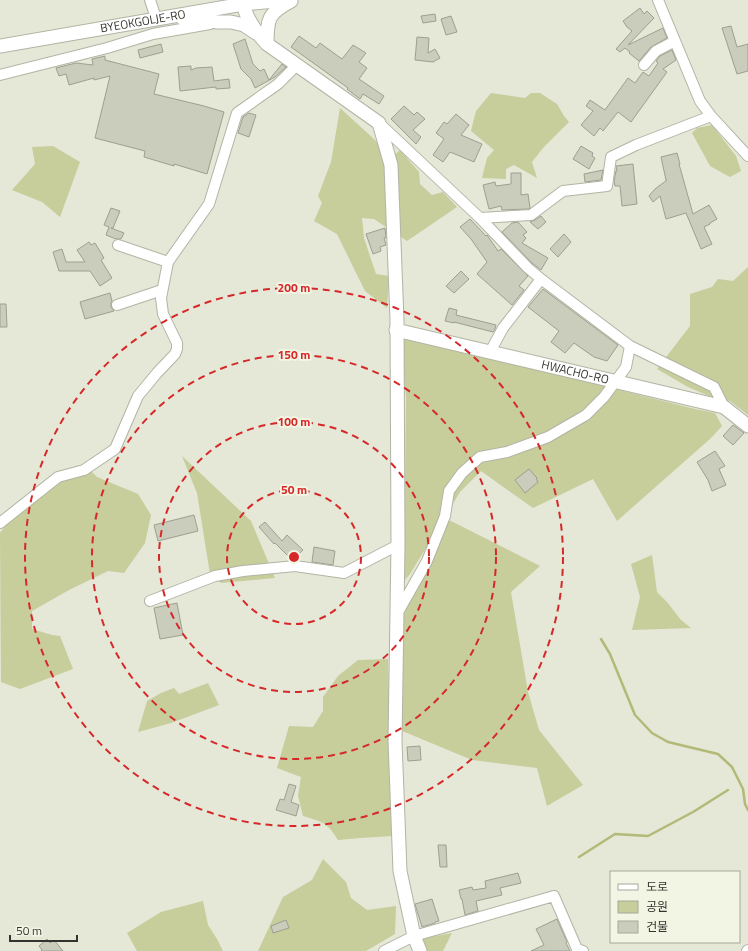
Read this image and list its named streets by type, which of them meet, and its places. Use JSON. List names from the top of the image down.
{
  "streets": {
    "street": ["BYEOKGOLJE-RO", "HWACHO-RO"]
  },
  "legend": ["도로", "공원", "건물"],
  "scale_bar": "50 m",
  "rings": [
    "200 m",
    "150 m",
    "100 m",
    "50 m"
  ]
}
